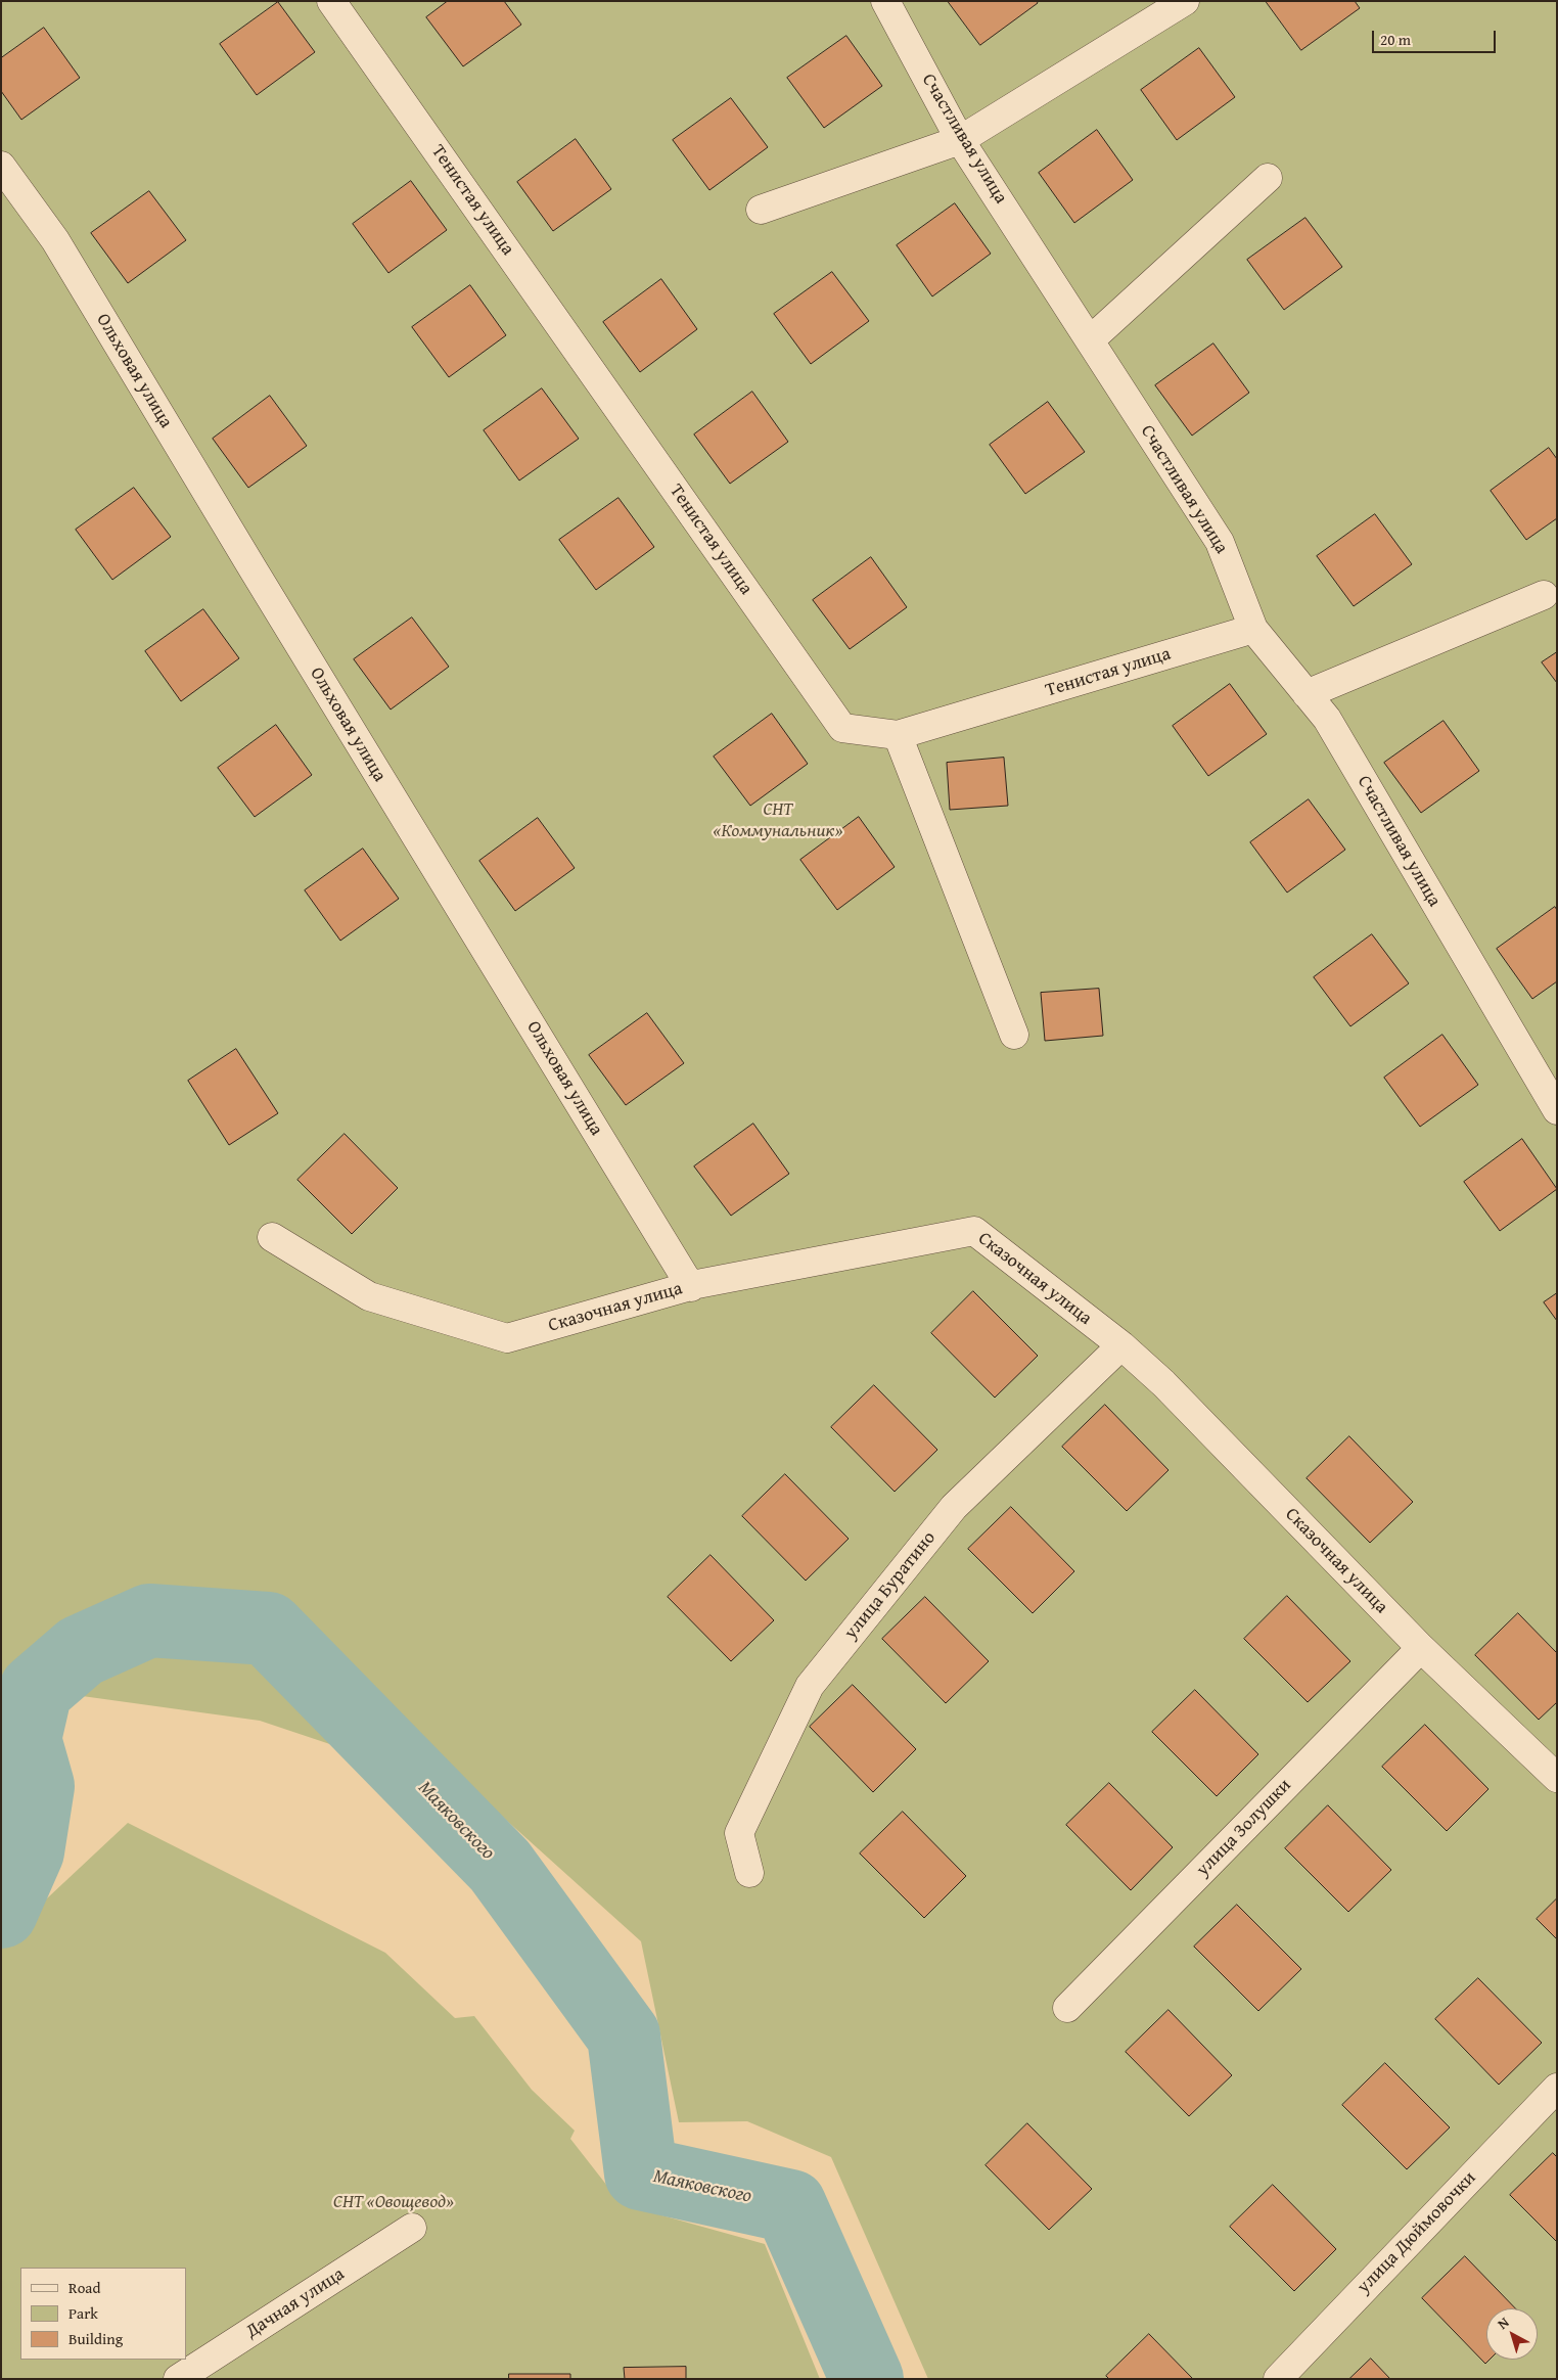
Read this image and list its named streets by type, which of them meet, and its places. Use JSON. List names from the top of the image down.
{
  "streets": {
    "street": [
      "Счастливая улица",
      "Тенистая улица",
      "Ольховая улица",
      "Сказочная улица",
      "улица Буратино",
      "улица Золушки",
      "улица Дюймовочки",
      "Дачная улица"
    ]
  },
  "crossings": [
    ["Счастливая улица", "Тенистая улица"],
    ["Ольховая улица", "Сказочная улица"],
    ["Сказочная улица", "улица Буратино"],
    ["Сказочная улица", "улица Золушки"]
  ],
  "water": ["Маяковского"],
  "parks": ["СНТ «Коммунальник»", "СНТ «Овощевод»"],
  "legend": ["Road", "Park", "Building"],
  "scale_bar": "20 m",
  "north": "top left"
}
